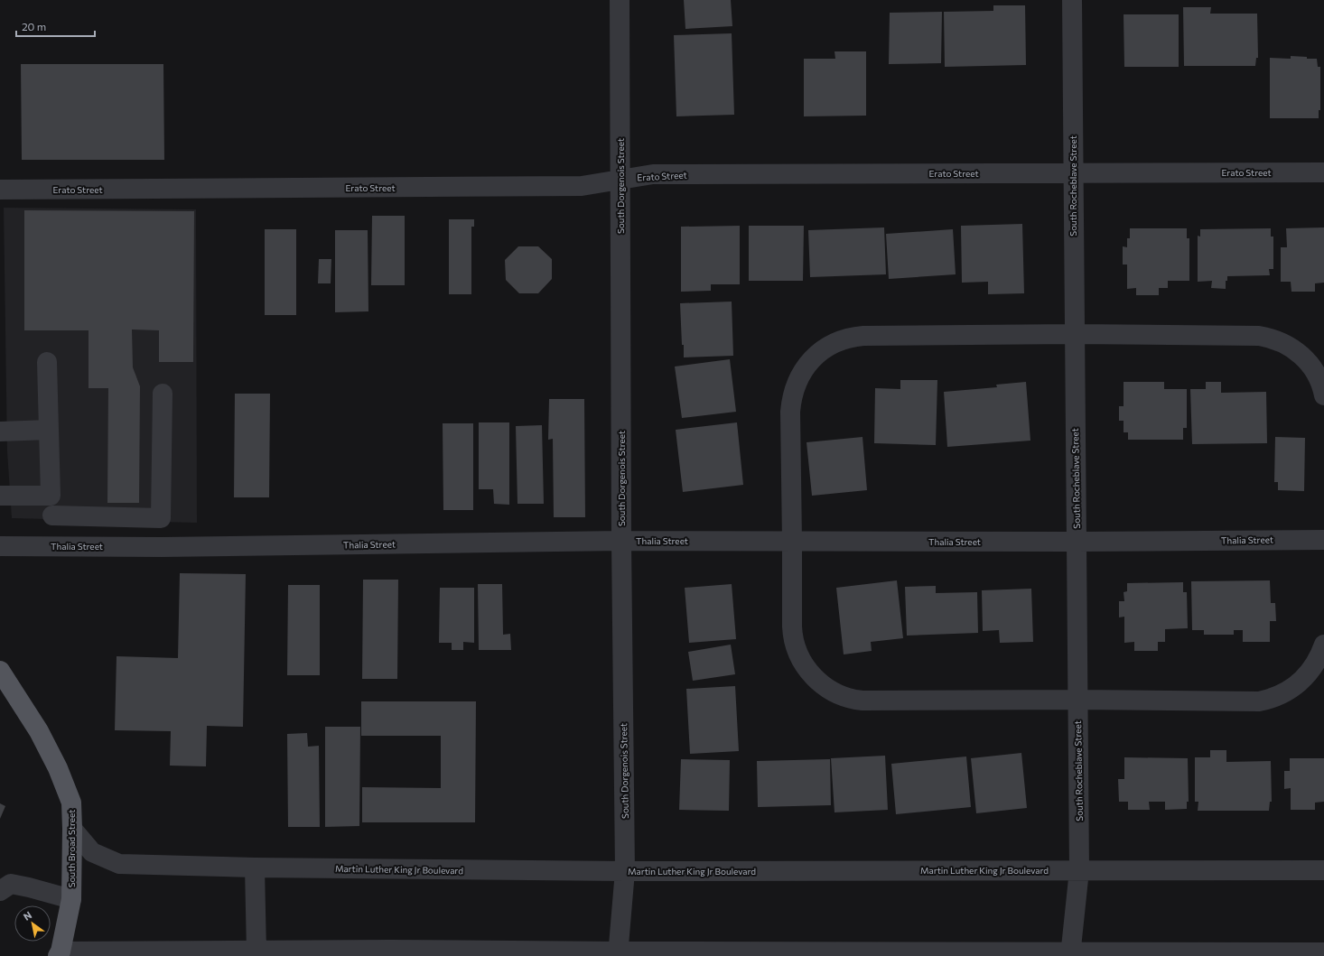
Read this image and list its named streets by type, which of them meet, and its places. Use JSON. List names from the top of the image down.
{
  "streets": {
    "main road": ["South Broad Street"],
    "street": [
      "Erato Street",
      "South Dorgenois Street",
      "South Rocheblave Street",
      "Thalia Street",
      "Martin Luther King Jr Boulevard"
    ]
  },
  "crossings": [
    ["Erato Street", "South Dorgenois Street"],
    ["Erato Street", "South Rocheblave Street"],
    ["South Dorgenois Street", "Thalia Street"],
    ["South Dorgenois Street", "Martin Luther King Jr Boulevard"],
    ["South Rocheblave Street", "Thalia Street"],
    ["South Rocheblave Street", "Martin Luther King Jr Boulevard"],
    ["South Broad Street", "Martin Luther King Jr Boulevard"]
  ],
  "scale_bar": "20 m",
  "north": "top left"
}
